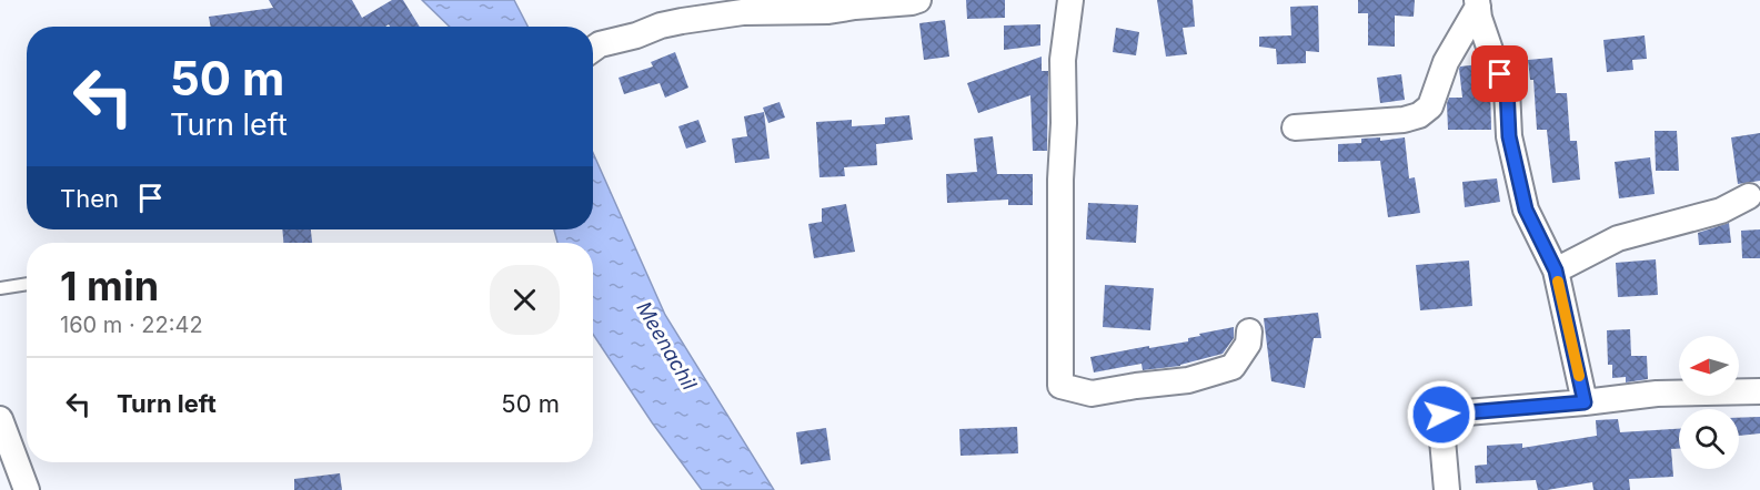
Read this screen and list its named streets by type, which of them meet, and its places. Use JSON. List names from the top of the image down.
{
  "water": ["Meenachil"],
  "north": "left",
  "page": {
    "turn": ["50 m", "Turn left"],
    "then": "Then",
    "heading": ["1 min", "160 m · 22:42"],
    "list": [
      {
        "name": "Turn left",
        "value": "50 m"
      }
    ]
  }
}
